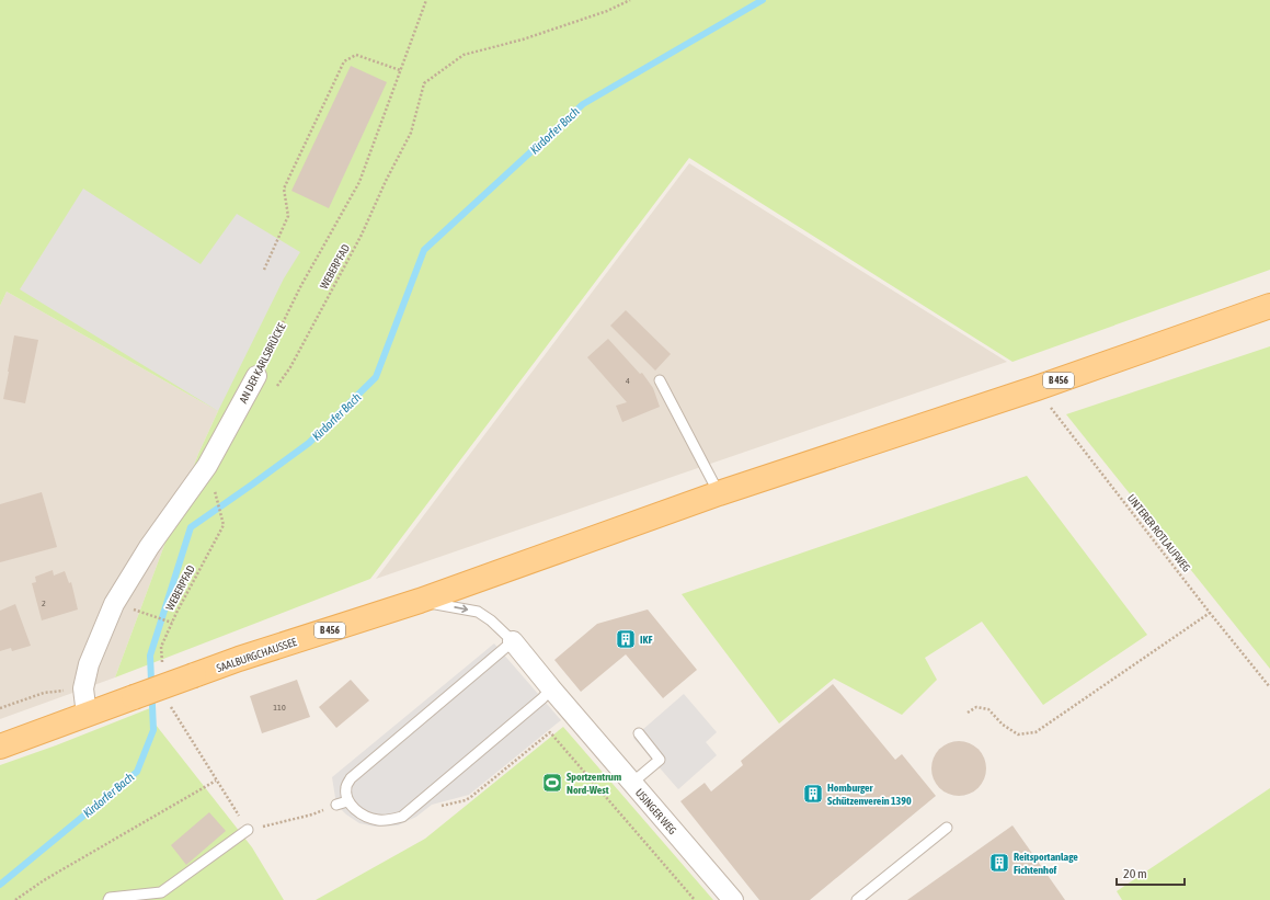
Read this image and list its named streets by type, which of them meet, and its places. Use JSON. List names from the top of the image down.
{
  "streets": {
    "main road": ["B 456", "SAALBURGCHAUSSEE"],
    "street": ["AN DER KARLSBRÜCKE", "USINGER WEG"],
    "path": ["WEBERPFAD", "UNTERER ROTLAUFWEG"]
  },
  "crossings": [
    ["AN DER KARLSBRÜCKE", "B 456"],
    ["AN DER KARLSBRÜCKE", "SAALBURGCHAUSSEE"],
    ["B 456", "UNTERER ROTLAUFWEG"],
    ["B 456", "SAALBURGCHAUSSEE"]
  ],
  "water": ["Kirdorfer Bach"],
  "places": {
    "building": ["IKF", "Homburger Schützenverein 1390", "Reitsportanlage Fichtenhof"],
    "sports": ["Sportzentrum Nord-West"]
  },
  "house_numbers": ["4", "2", "110"],
  "scale_bar": "20 m"
}
